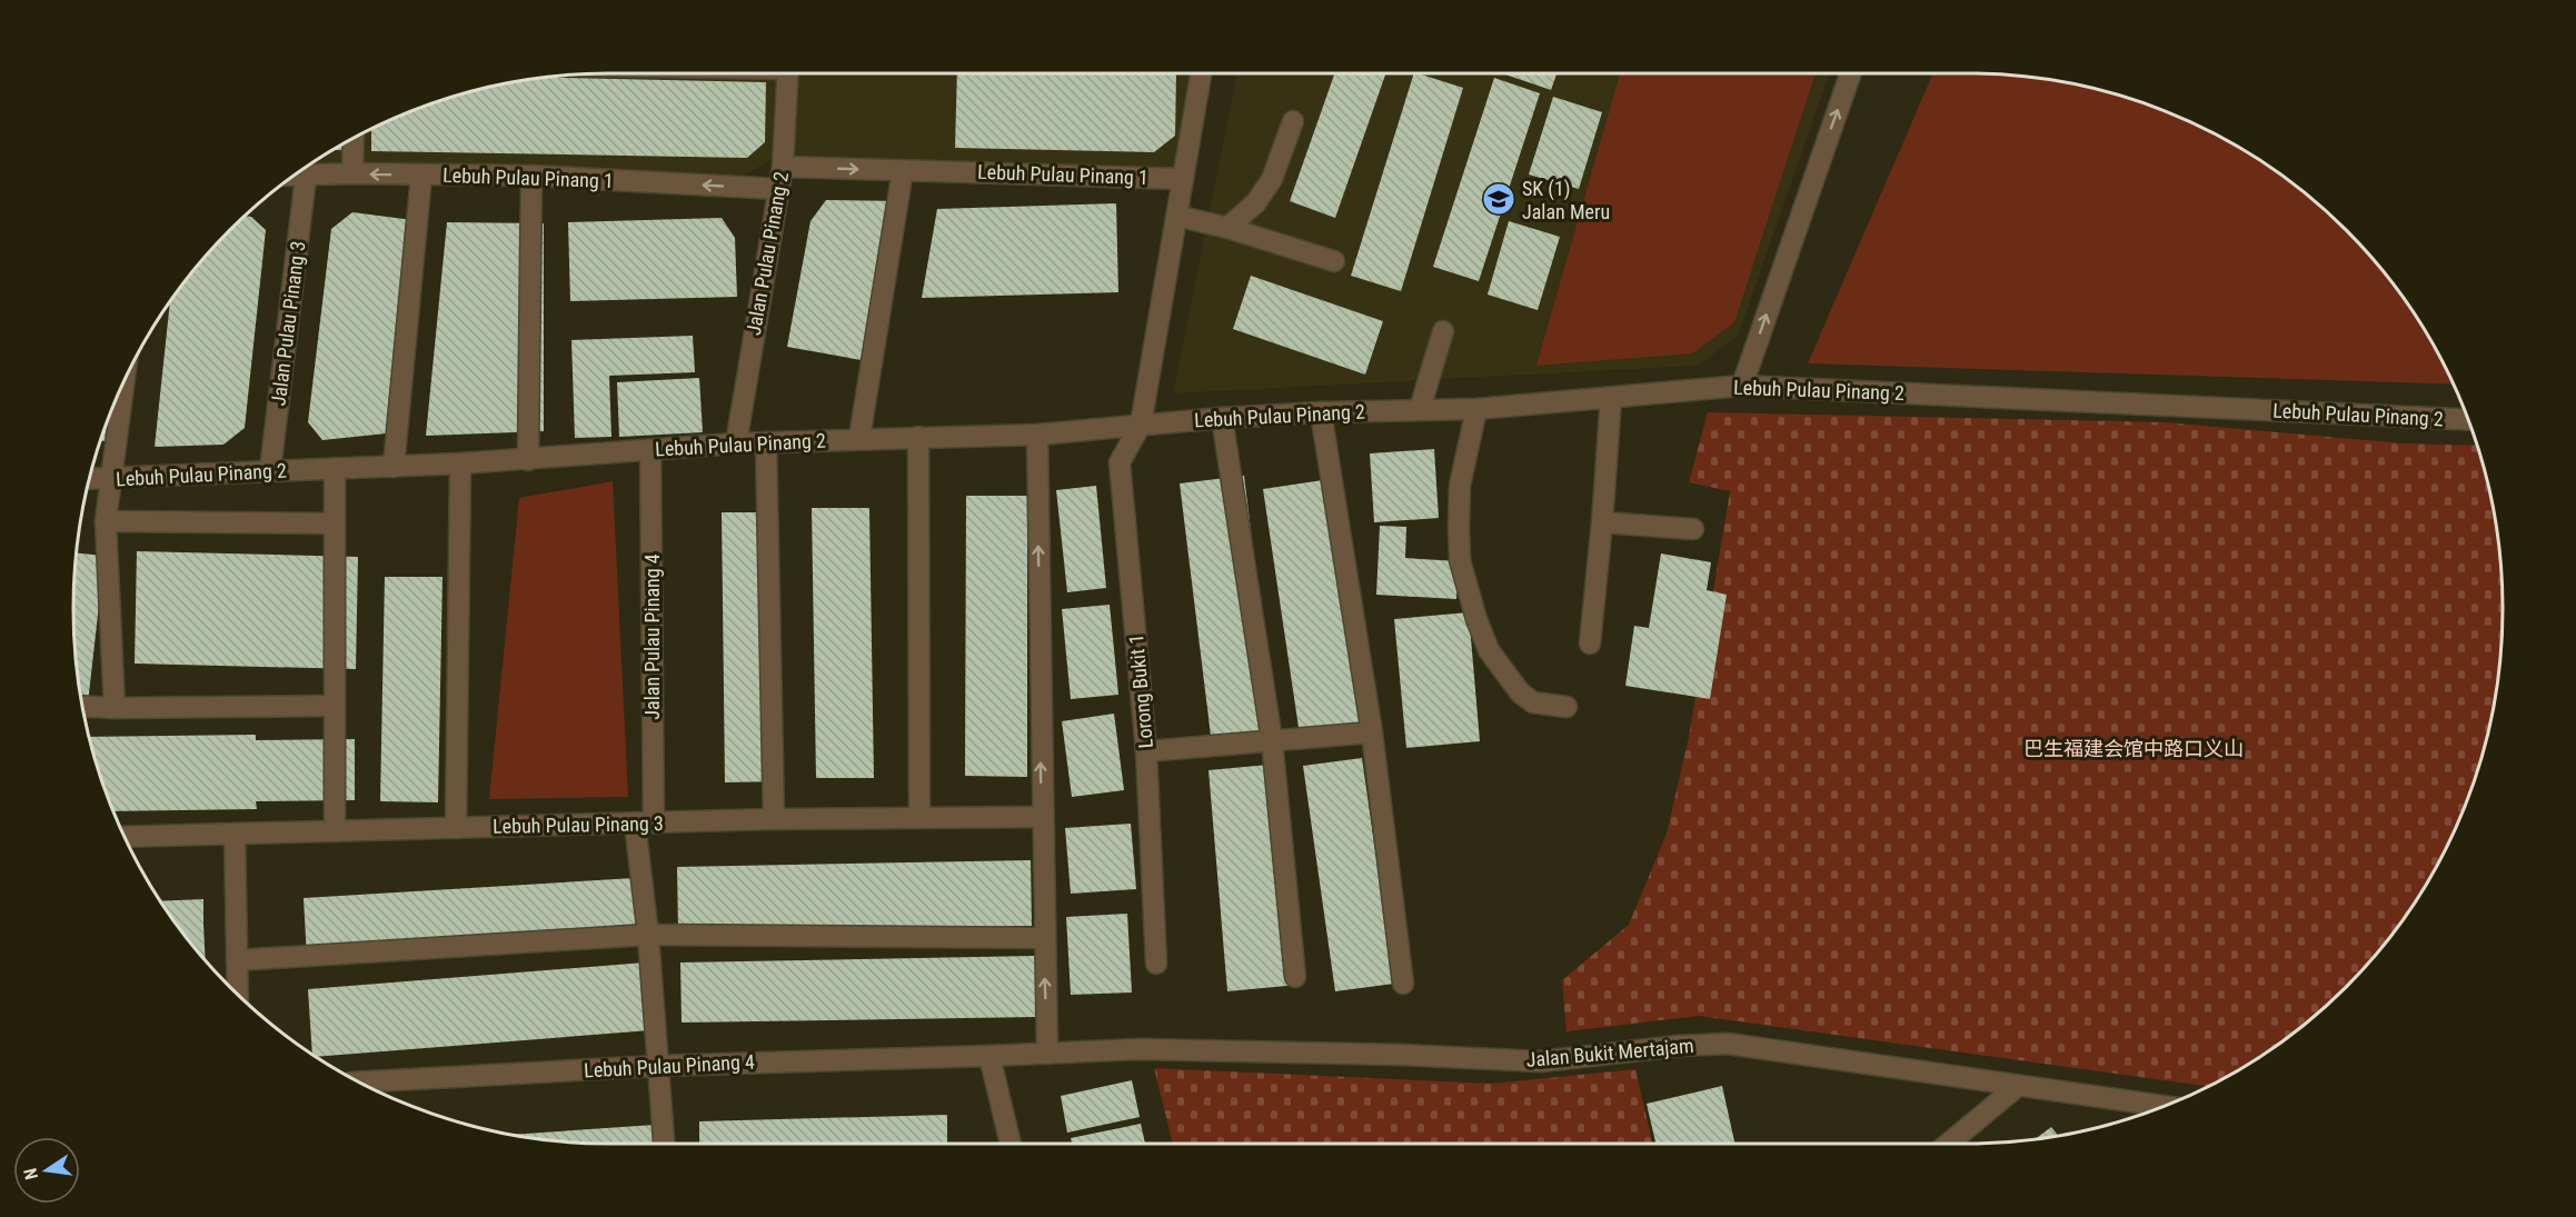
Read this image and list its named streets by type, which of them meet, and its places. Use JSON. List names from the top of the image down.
{
  "streets": {
    "street": [
      "Lebuh Pulau Pinang 1",
      "Jalan Pulau Pinang 2",
      "Jalan Pulau Pinang 3",
      "Lebuh Pulau Pinang 2",
      "Jalan Pulau Pinang 4",
      "Lorong Bukit 1",
      "Lebuh Pulau Pinang 3",
      "Jalan Bukit Mertajam",
      "Lebuh Pulau Pinang 4"
    ]
  },
  "crossings": [
    ["Lebuh Pulau Pinang 1", "Jalan Pulau Pinang 2"],
    ["Lebuh Pulau Pinang 1", "Jalan Pulau Pinang 3"],
    ["Lebuh Pulau Pinang 1", "Lorong Bukit 1"],
    ["Jalan Pulau Pinang 2", "Lebuh Pulau Pinang 2"],
    ["Jalan Pulau Pinang 3", "Lebuh Pulau Pinang 2"],
    ["Lebuh Pulau Pinang 2", "Jalan Pulau Pinang 4"],
    ["Lebuh Pulau Pinang 2", "Lorong Bukit 1"],
    ["Jalan Pulau Pinang 4", "Lebuh Pulau Pinang 3"],
    ["Jalan Pulau Pinang 4", "Lebuh Pulau Pinang 4"],
    ["Jalan Bukit Mertajam", "Lebuh Pulau Pinang 4"]
  ],
  "parks": ["巴生福建会馆中路口义山"],
  "places": {
    "school or university": ["SK (1) Jalan Meru"]
  },
  "north": "left"
}
